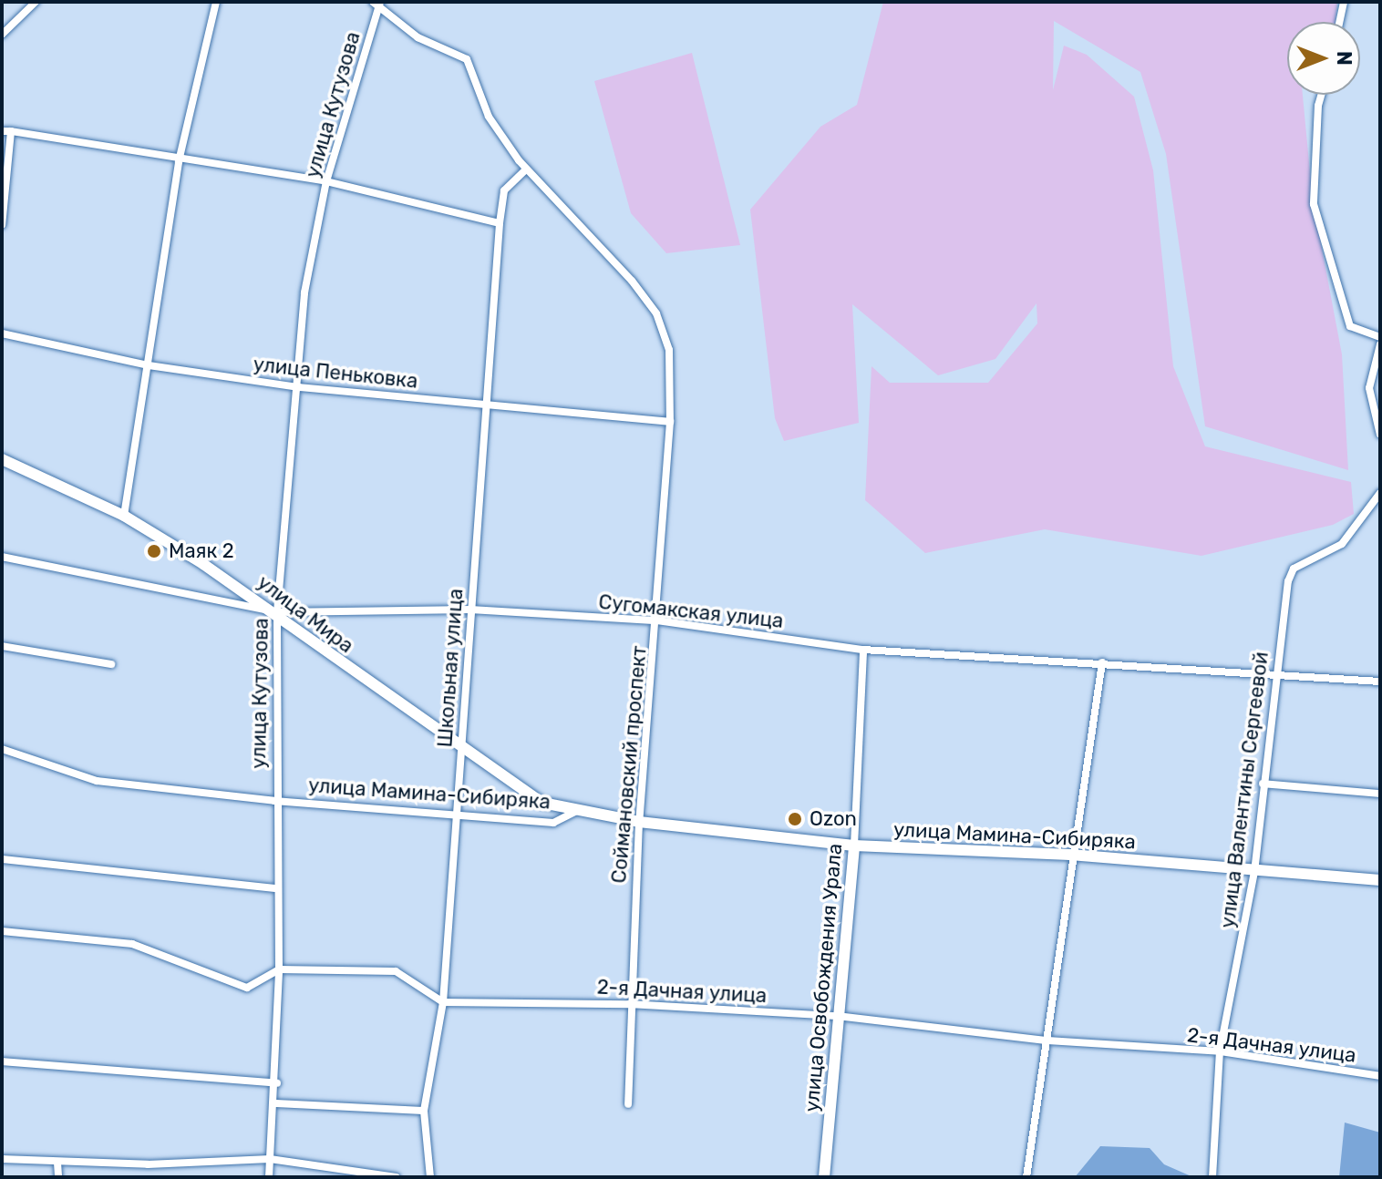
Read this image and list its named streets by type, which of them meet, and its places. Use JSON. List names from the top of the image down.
{
  "streets": {
    "main road": ["улица Мира", "улица Мамина-Сибиряка", "улица Освобождения Урала"],
    "street": [
      "улица Кутузова",
      "улица Пеньковка",
      "Сугомакская улица",
      "Школьная улица",
      "Соймановский проспект",
      "улица Валентины Сергеевой",
      "2-я Дачная улица"
    ]
  },
  "crossings": [
    ["улица Кутузова", "улица Пеньковка"],
    ["улица Кутузова", "Сугомакская улица"],
    ["улица Кутузова", "улица Мира"],
    ["улица Кутузова", "Соймановский проспект"],
    ["улица Кутузова", "улица Мамина-Сибиряка"],
    ["улица Пеньковка", "Школьная улица"],
    ["улица Пеньковка", "Соймановский проспект"],
    ["Сугомакская улица", "улица Мира"],
    ["Сугомакская улица", "Школьная улица"],
    ["Сугомакская улица", "Соймановский проспект"],
    ["Сугомакская улица", "улица Валентины Сергеевой"],
    ["Сугомакская улица", "улица Освобождения Урала"],
    ["улица Мира", "Школьная улица"],
    ["улица Мира", "улица Мамина-Сибиряка"],
    ["Школьная улица", "Соймановский проспект"],
    ["Школьная улица", "улица Мамина-Сибиряка"],
    ["Школьная улица", "2-я Дачная улица"],
    ["Соймановский проспект", "улица Мамина-Сибиряка"],
    ["Соймановский проспект", "2-я Дачная улица"],
    ["улица Валентины Сергеевой", "улица Мамина-Сибиряка"],
    ["улица Валентины Сергеевой", "2-я Дачная улица"],
    ["улица Мамина-Сибиряка", "улица Освобождения Урала"],
    ["улица Освобождения Урала", "2-я Дачная улица"]
  ],
  "places": ["Маяк 2", "Ozon"],
  "north": "right"
}
